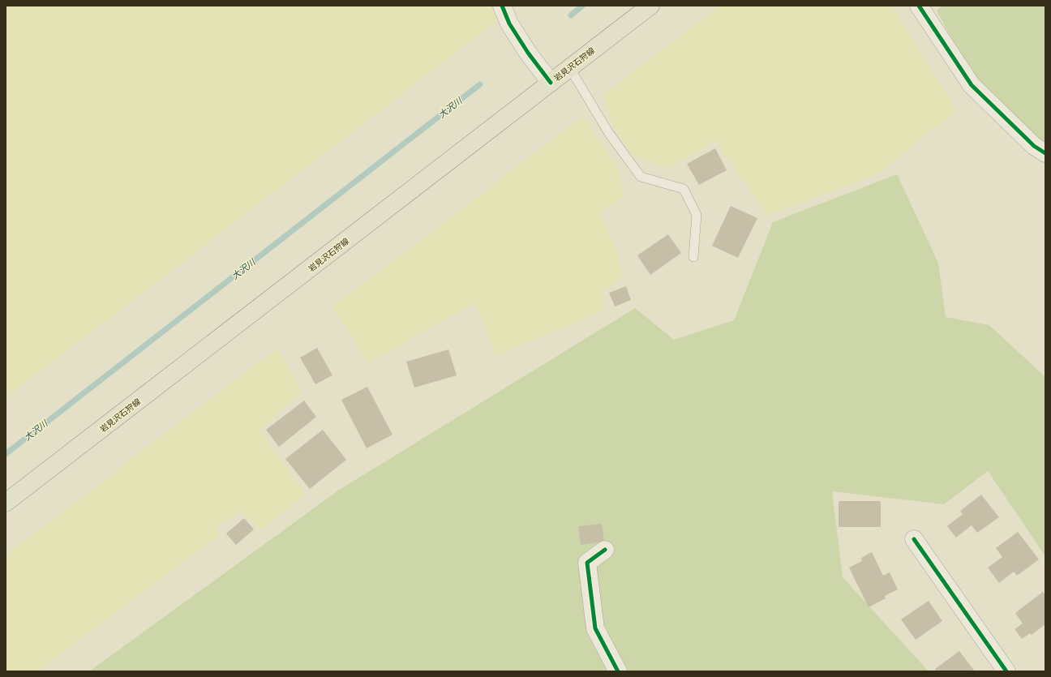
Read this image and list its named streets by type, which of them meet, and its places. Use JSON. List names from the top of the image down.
{
  "streets": {
    "main road": ["岩見沢石狩線"]
  },
  "water": ["大沢川"]
}
